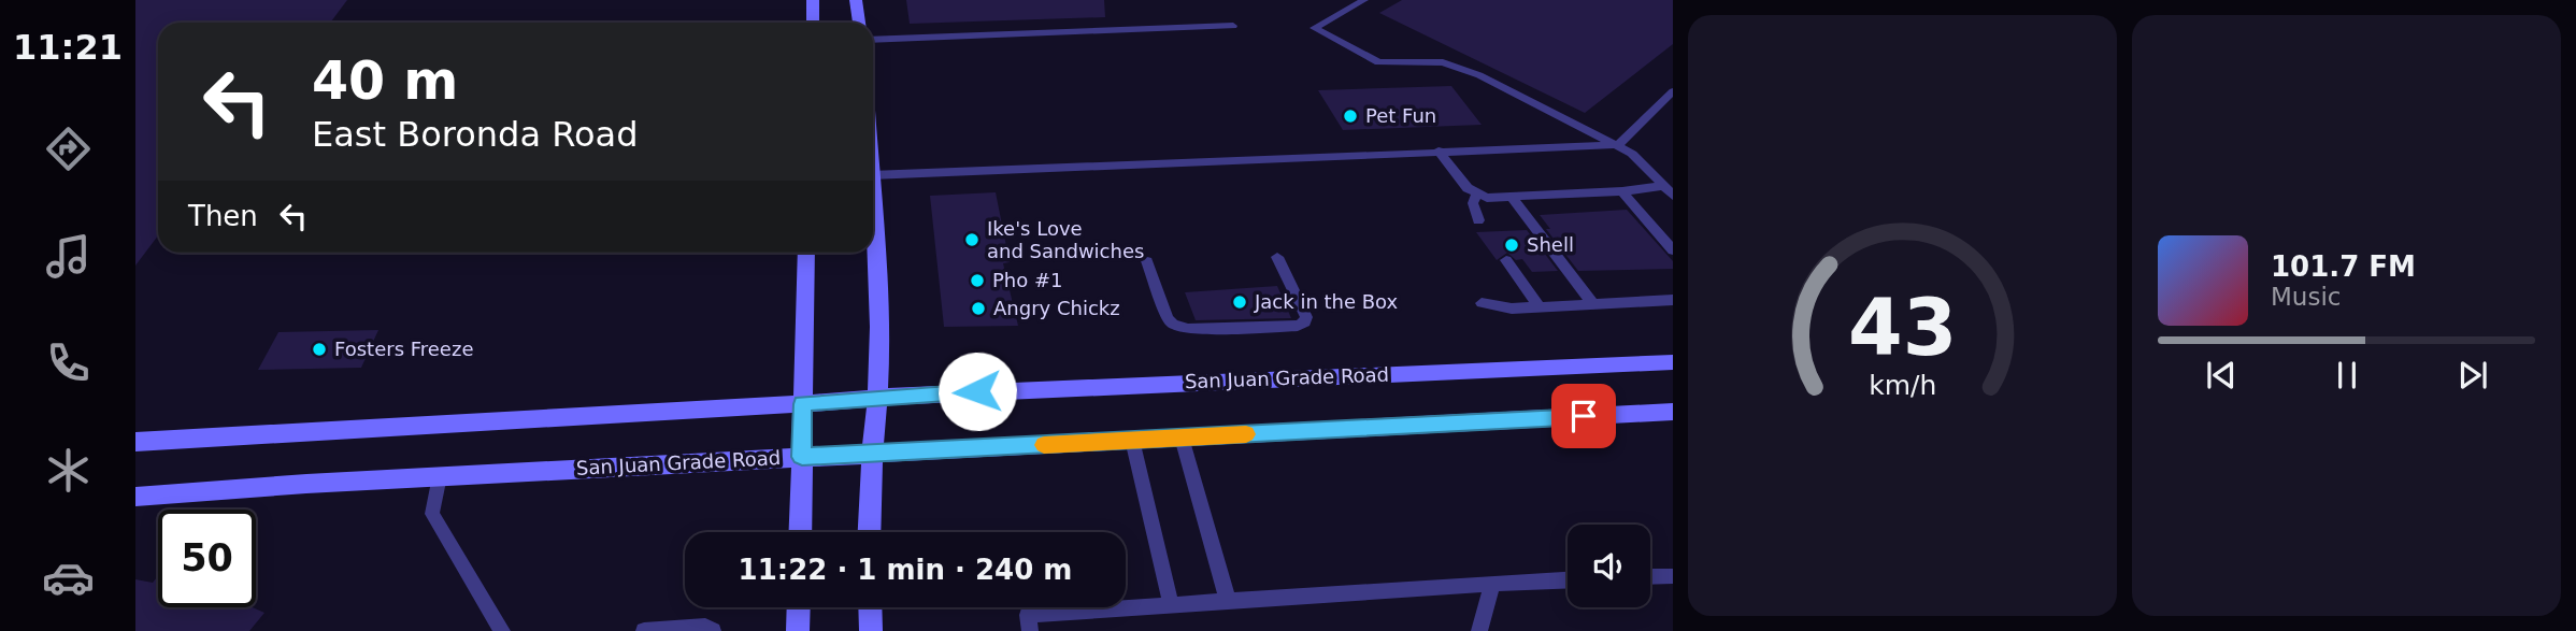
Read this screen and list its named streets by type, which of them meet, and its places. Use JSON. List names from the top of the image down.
{
  "streets": {
    "main road": ["San Juan Grade Road"]
  },
  "places": [
    "Pet Fun",
    "Ike's Love and Sandwiches",
    "Shell",
    "Pho #1",
    "Jack in the Box",
    "Angry Chickz",
    "Fosters Freeze"
  ],
  "page": {
    "tabs": "11:21",
    "turn": ["40 m", "East Boronda Road"],
    "then": "Then",
    "song": ["101.7 FM", "Music"],
    "limit": "50",
    "trip": "11:22 · 1 min · 240 m",
    "gauge": ["43", "km/h"]
  }
}
